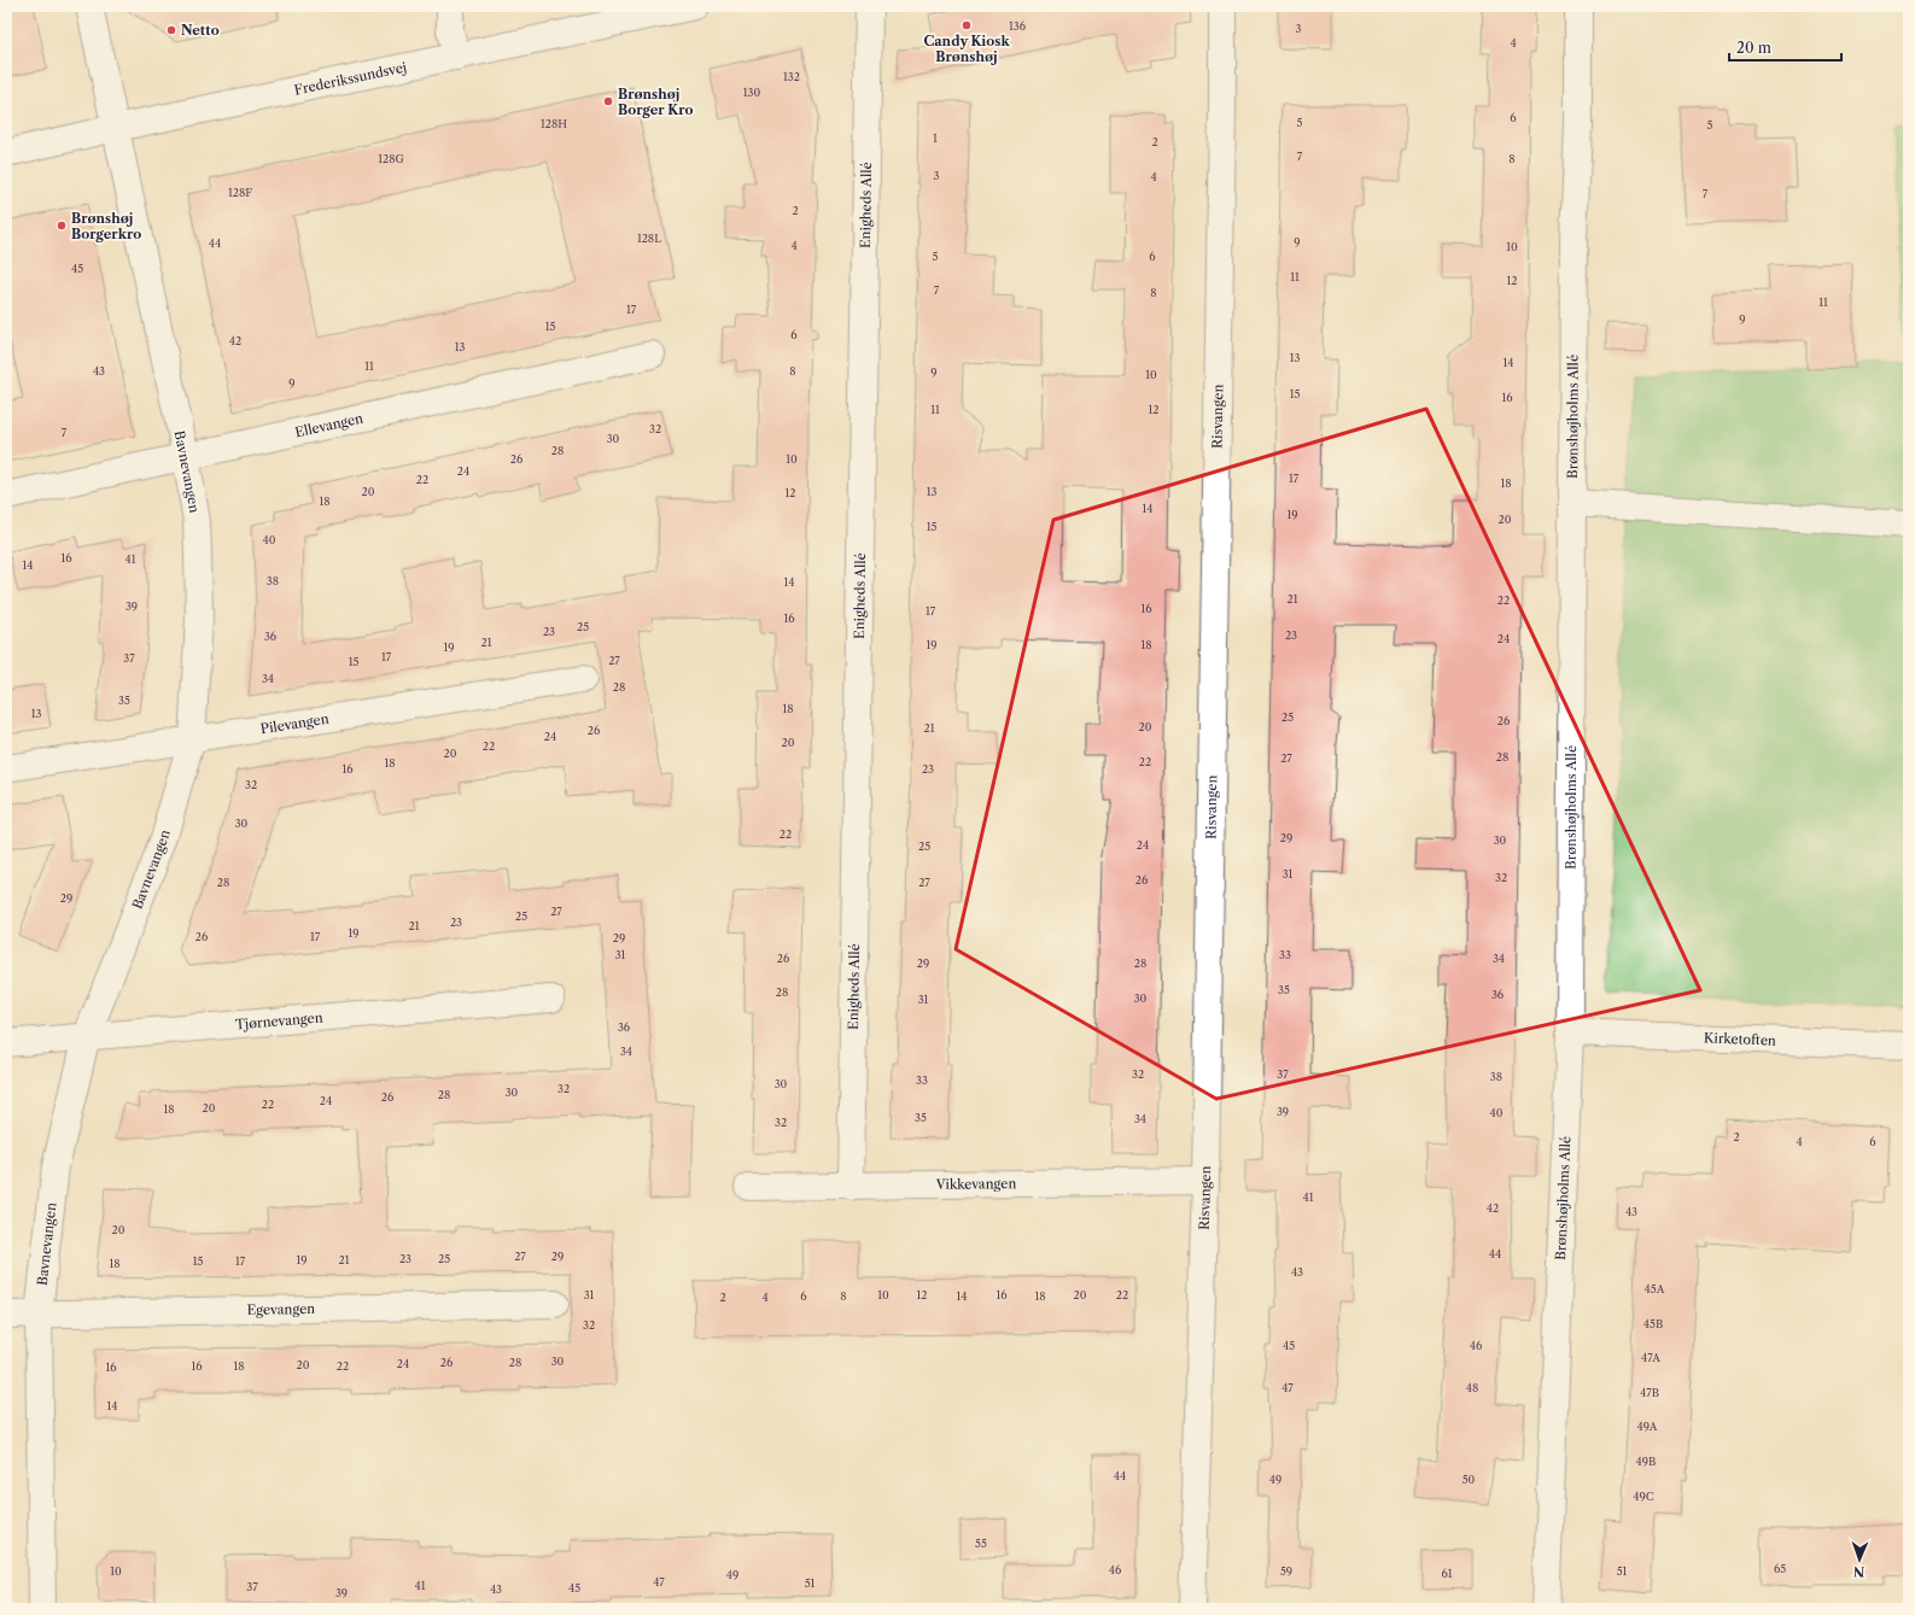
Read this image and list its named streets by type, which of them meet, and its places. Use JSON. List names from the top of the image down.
{
  "streets": {
    "street": [
      "Frederikssundsvej",
      "Enigheds Allé",
      "Risvangen",
      "Brønshøjholms Allé",
      "Ellevangen",
      "Bavnevangen",
      "Pilevangen",
      "Tjørnevangen",
      "Kirketoften",
      "Vikkevangen",
      "Egevangen"
    ]
  },
  "crossings": [
    ["Frederikssundsvej", "Bavnevangen"],
    ["Enigheds Allé", "Vikkevangen"],
    ["Risvangen", "Vikkevangen"],
    ["Brønshøjholms Allé", "Kirketoften"],
    ["Ellevangen", "Bavnevangen"],
    ["Bavnevangen", "Pilevangen"],
    ["Bavnevangen", "Tjørnevangen"],
    ["Bavnevangen", "Egevangen"]
  ],
  "places": [
    "Candy Kiosk Brønshøj",
    "Netto",
    "Brønshøj Borger Kro",
    "Brønshøj Borgerkro"
  ],
  "house_numbers": [
    "136",
    "3",
    "4",
    "132",
    "130",
    "6",
    "5",
    "128H",
    "5",
    "1",
    "2",
    "7",
    "128G",
    "8",
    "3",
    "4",
    "128F",
    "7",
    "2",
    "128L",
    "9",
    "44",
    "4",
    "10",
    "5",
    "6",
    "45",
    "11",
    "12",
    "7",
    "8",
    "11",
    "17",
    "9",
    "15",
    "6",
    "42",
    "13",
    "13",
    "14",
    "11",
    "43",
    "8",
    "9",
    "10",
    "9",
    "15",
    "16",
    "11",
    "12",
    "32",
    "7",
    "30",
    "28",
    "26",
    "10",
    "24",
    "17",
    "22",
    "18",
    "20",
    "13",
    "12",
    "18",
    "14",
    "19",
    "20",
    "15",
    "40",
    "16",
    "41",
    "14",
    "38",
    "14",
    "21",
    "22",
    "39",
    "16",
    "17",
    "16",
    "25",
    "23",
    "23",
    "36",
    "24",
    "21",
    "19",
    "18",
    "19",
    "17",
    "37",
    "27",
    "15",
    "34",
    "28",
    "35",
    "18",
    "13",
    "25",
    "26",
    "20",
    "21",
    "26",
    "24",
    "20",
    "22",
    "20",
    "28",
    "27",
    "22",
    "18",
    "16",
    "23",
    "32",
    "30",
    "22",
    "29",
    "30",
    "24",
    "25",
    "31",
    "32",
    "26",
    "28",
    "27",
    "29",
    "27",
    "25",
    "23",
    "21",
    "19",
    "26",
    "17",
    "29",
    "31",
    "33",
    "26",
    "34",
    "29",
    "28",
    "35",
    "28",
    "36",
    "30",
    "31",
    "36",
    "34",
    "32",
    "37",
    "38",
    "33",
    "30",
    "32",
    "30",
    "28",
    "26",
    "24",
    "22",
    "20",
    "18",
    "39",
    "40",
    "35",
    "34",
    "32",
    "2",
    "4",
    "6",
    "41",
    "42",
    "43",
    "20",
    "44",
    "27",
    "29",
    "23",
    "25",
    "19",
    "21",
    "15",
    "17",
    "18",
    "43",
    "45A",
    "31",
    "10",
    "12",
    "16",
    "20",
    "22",
    "6",
    "8",
    "14",
    "18",
    "2",
    "4",
    "45B",
    "32",
    "45",
    "46",
    "47A",
    "30",
    "26",
    "28",
    "24",
    "20",
    "16",
    "18",
    "22",
    "16",
    "47",
    "48",
    "47B",
    "14",
    "49A",
    "49B",
    "44",
    "49",
    "50",
    "49C",
    "55",
    "65",
    "46",
    "10",
    "59",
    "51",
    "61",
    "49",
    "47",
    "51",
    "41",
    "37",
    "45",
    "43",
    "39"
  ],
  "scale_bar": "20 m",
  "north": "bottom"
}
